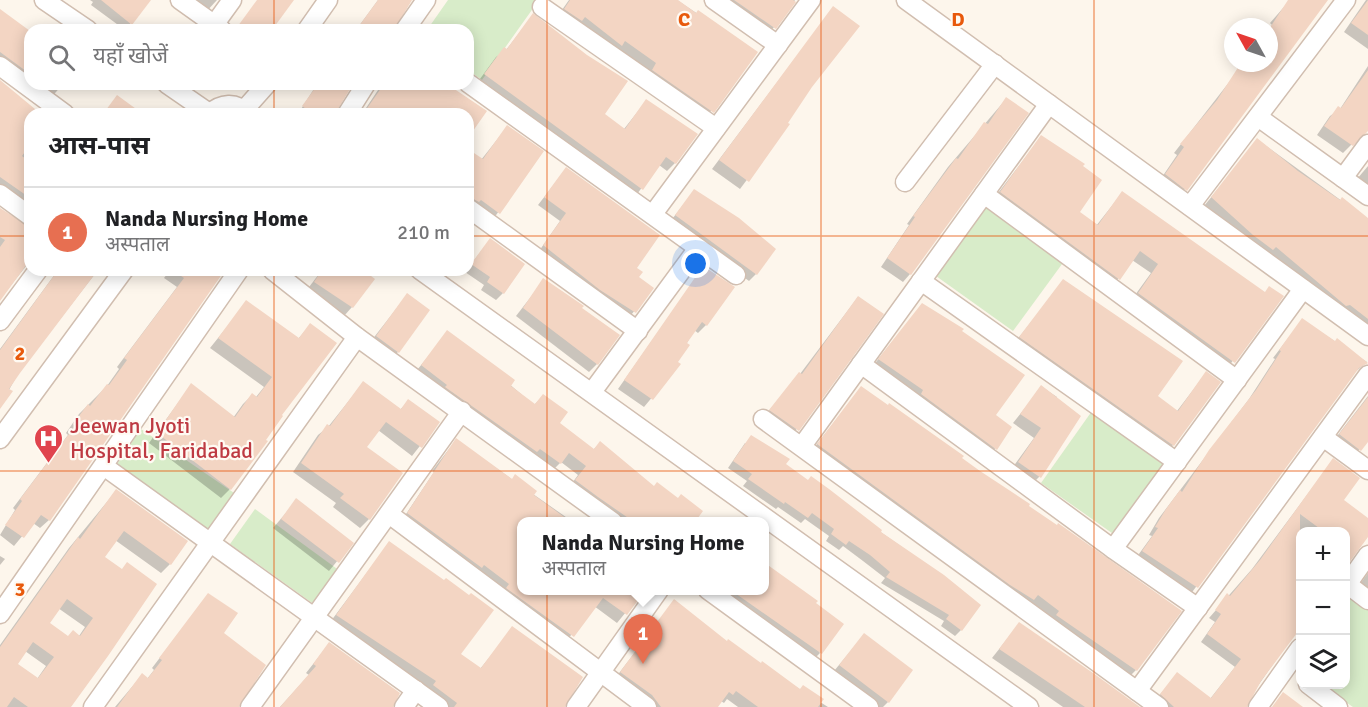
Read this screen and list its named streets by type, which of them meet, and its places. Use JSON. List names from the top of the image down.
{
  "places": {
    "hospital": ["Jeewan Jyoti Hospital, Faridabad"]
  },
  "north": "top left",
  "page": {
    "search": "यहाँ खोजें",
    "heading": "आस-पास",
    "list": [
      {
        "mark": "1",
        "name": "Nanda Nursing Home",
        "note": "अस्पताल",
        "value": "210 m"
      }
    ],
    "popup": ["Nanda Nursing Home", "अस्पताल"],
    "map_buttons": ["+", "−"],
    "pins": "1"
  },
  "grid": {
    "columns": ["C", "D"],
    "rows": ["2", "3"]
  }
}
